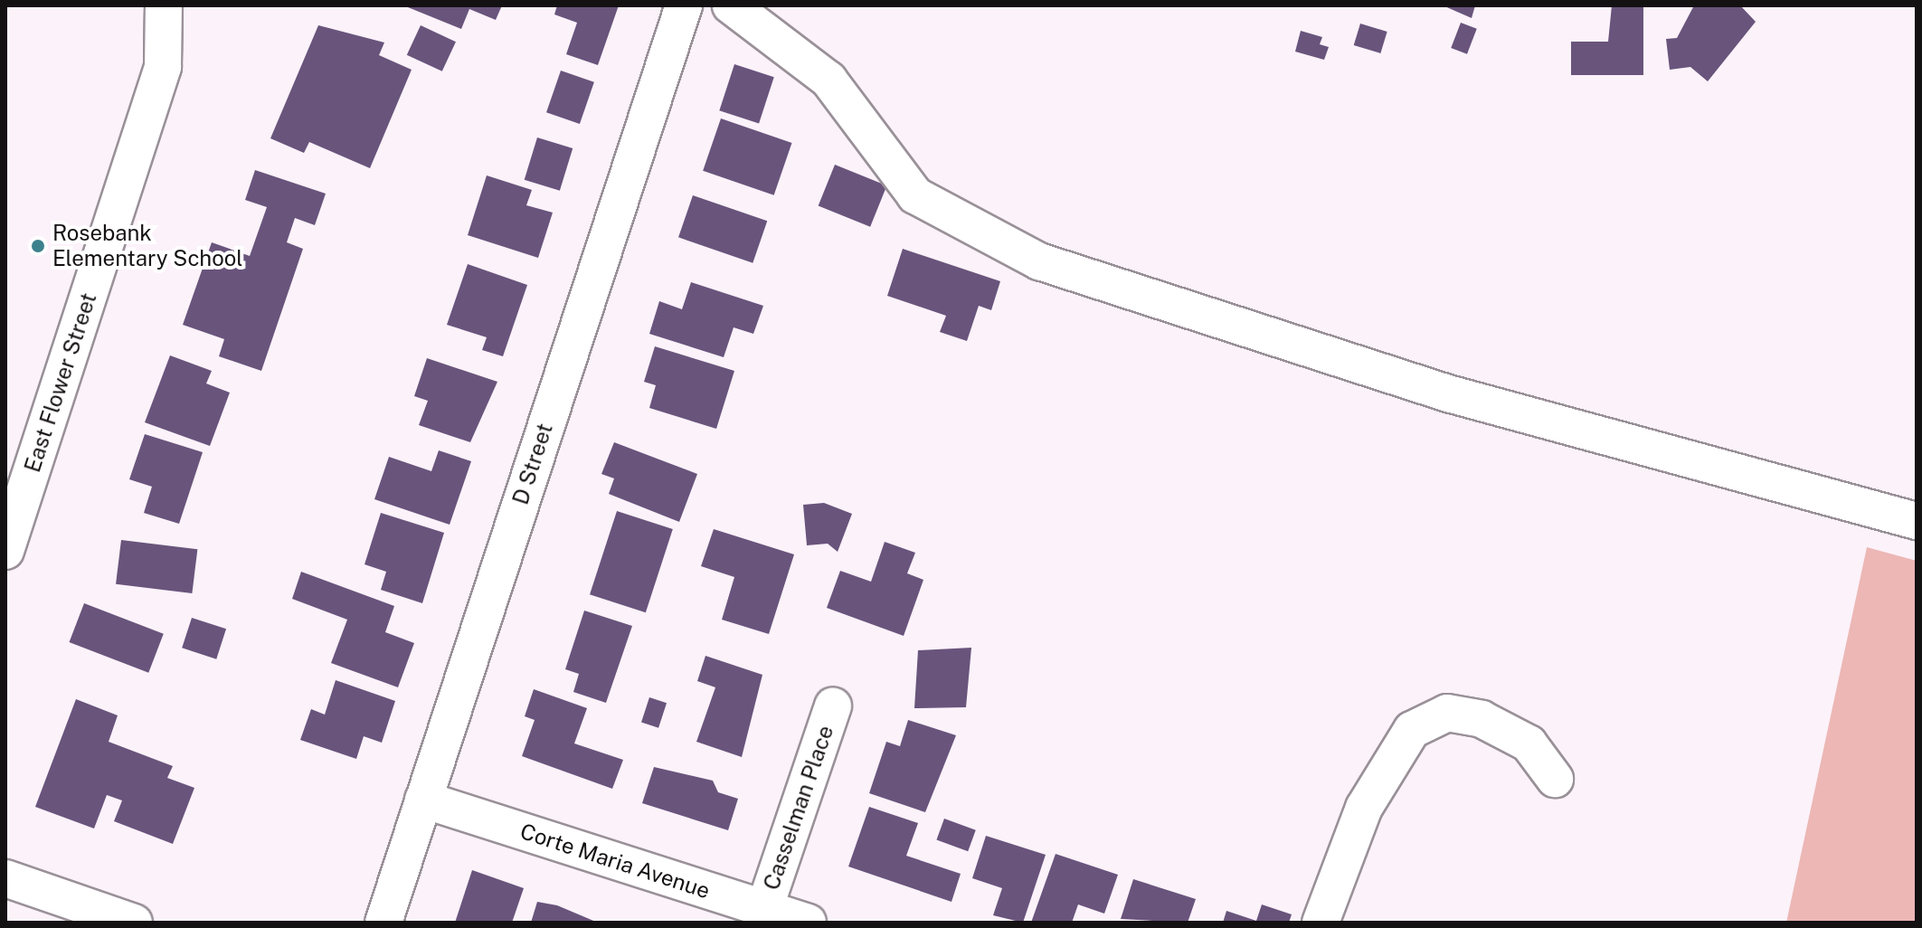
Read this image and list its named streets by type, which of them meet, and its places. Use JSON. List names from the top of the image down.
{
  "streets": {
    "street": [
      "East Flower Street",
      "D Street",
      "Casselman Place",
      "Corte Maria Avenue"
    ]
  },
  "crossings": [
    ["D Street", "Corte Maria Avenue"],
    ["Casselman Place", "Corte Maria Avenue"]
  ],
  "places": ["Rosebank Elementary School"]
}
